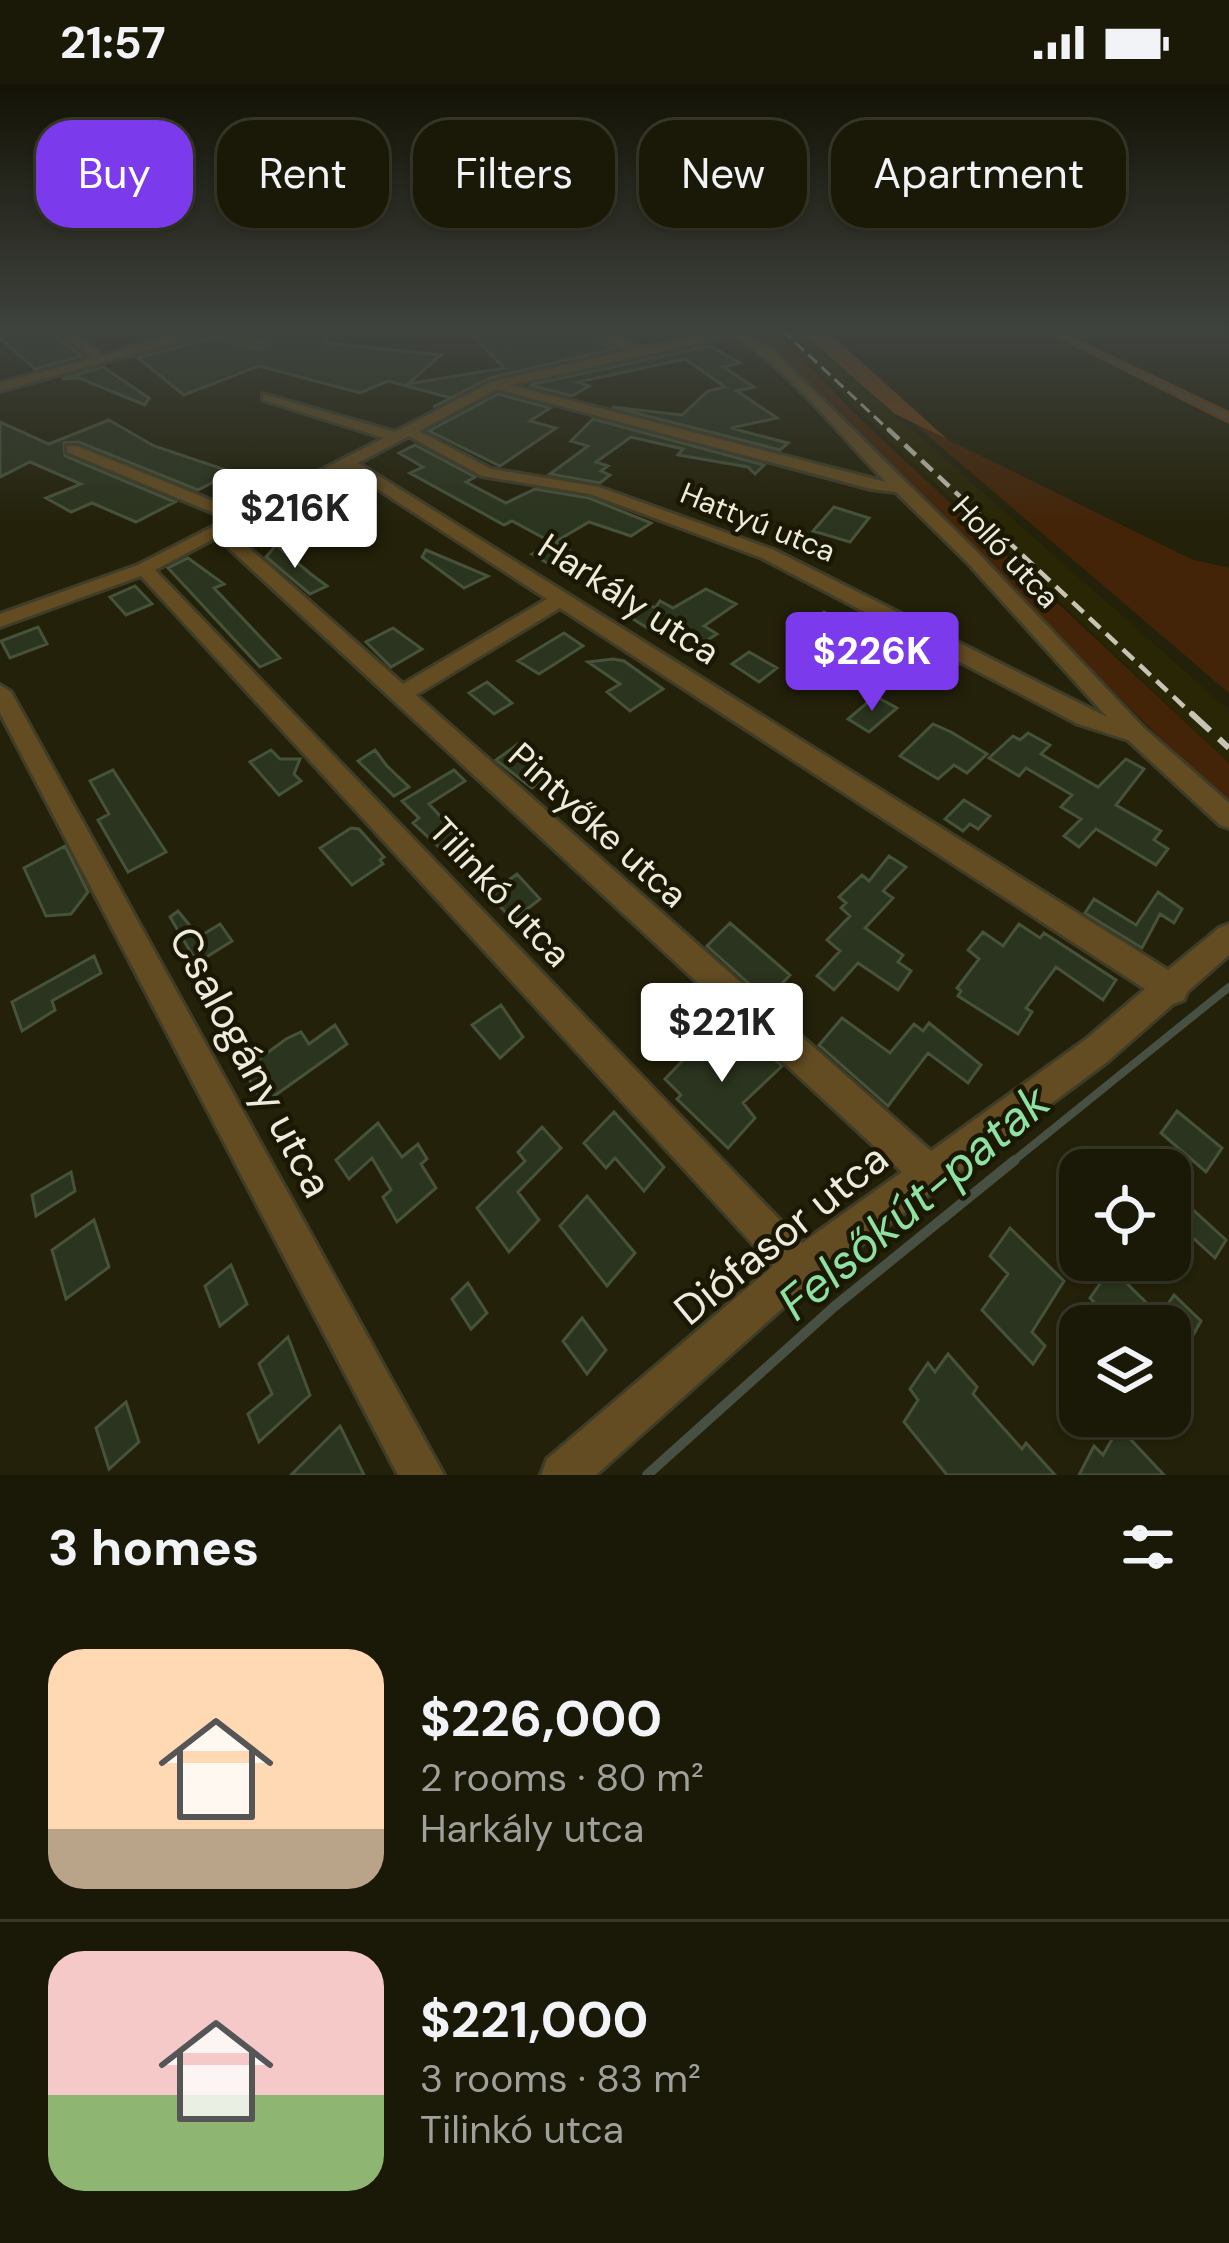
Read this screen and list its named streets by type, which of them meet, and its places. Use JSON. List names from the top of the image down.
{
  "streets": {
    "street": [
      "Hattyú utca",
      "Holló utca",
      "Harkály utca",
      "Pintyőke utca",
      "Tilinkó utca",
      "Csalogány utca",
      "Diófasor utca"
    ]
  },
  "crossings": [
    ["Hattyú utca", "Holló utca"],
    ["Harkály utca", "Diófasor utca"],
    ["Pintyőke utca", "Diófasor utca"],
    ["Tilinkó utca", "Diófasor utca"]
  ],
  "water": ["Felsőkút-patak"],
  "page": {
    "status": "21:57",
    "chip": [
      "Buy",
      "Rent",
      "Filters",
      "New",
      "Apartment"
    ],
    "price": ["$216K", "$226K", "$221K"],
    "heading": "3 homes",
    "list": [
      {
        "name": "$226,000",
        "note": "2 rooms · 80 m² · Harkály utca"
      },
      {
        "name": "$221,000",
        "note": "3 rooms · 83 m² · Tilinkó utca"
      }
    ]
  }
}
